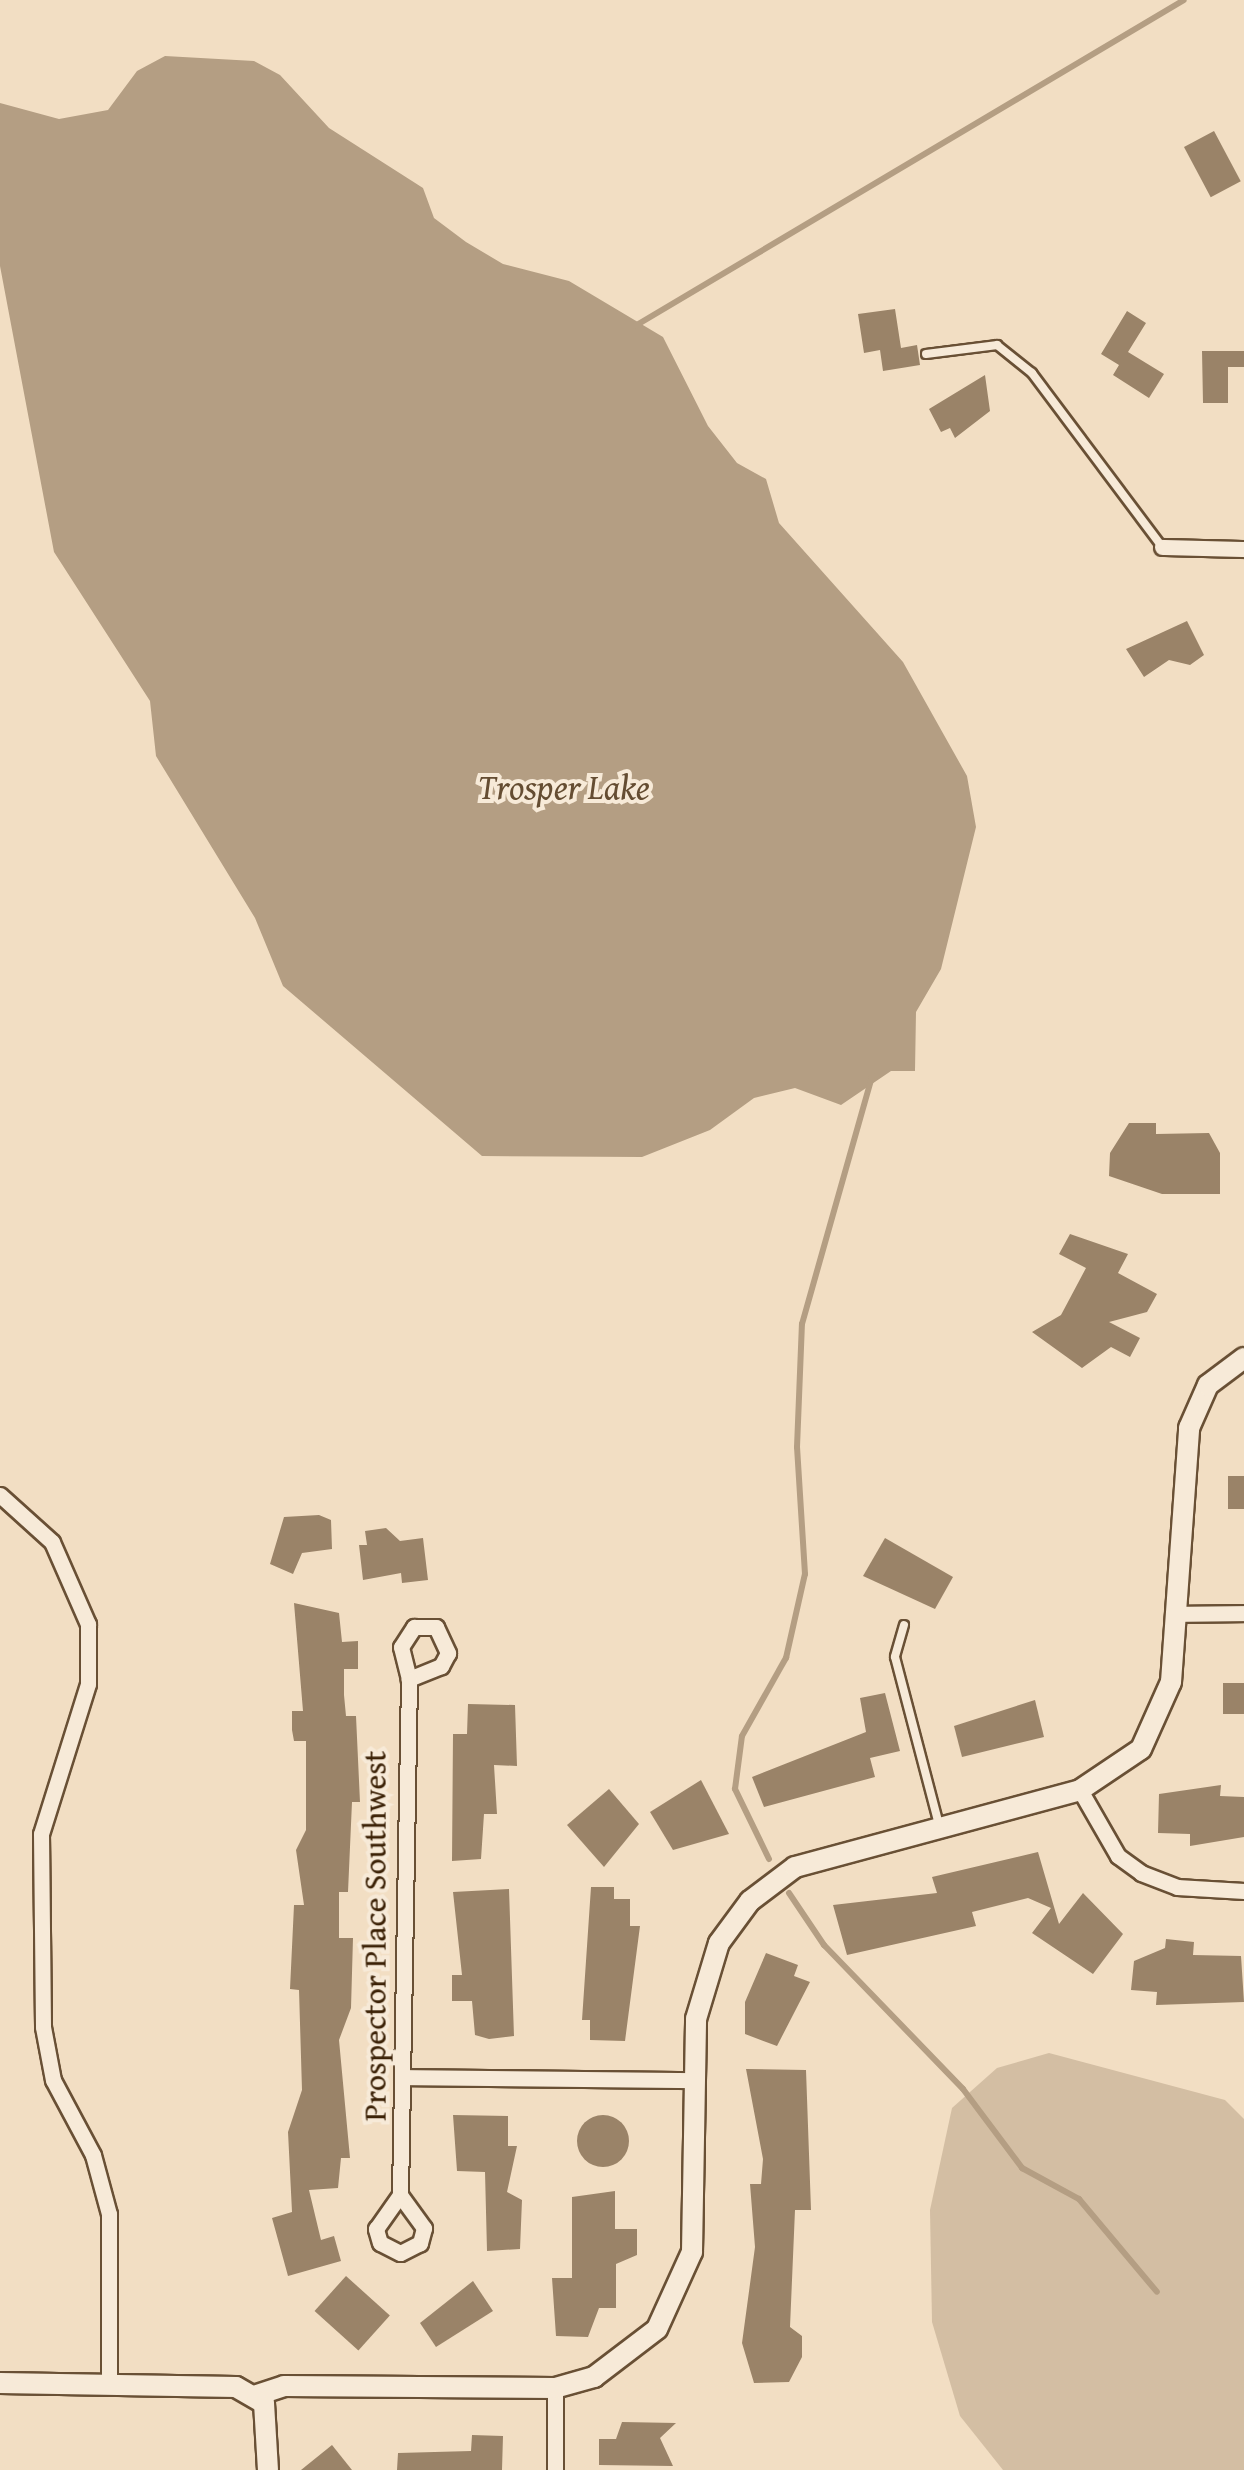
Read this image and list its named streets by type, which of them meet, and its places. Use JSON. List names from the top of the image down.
{
  "streets": {
    "street": ["Prospector Place Southwest"]
  },
  "water": ["Trosper Lake"]
}
